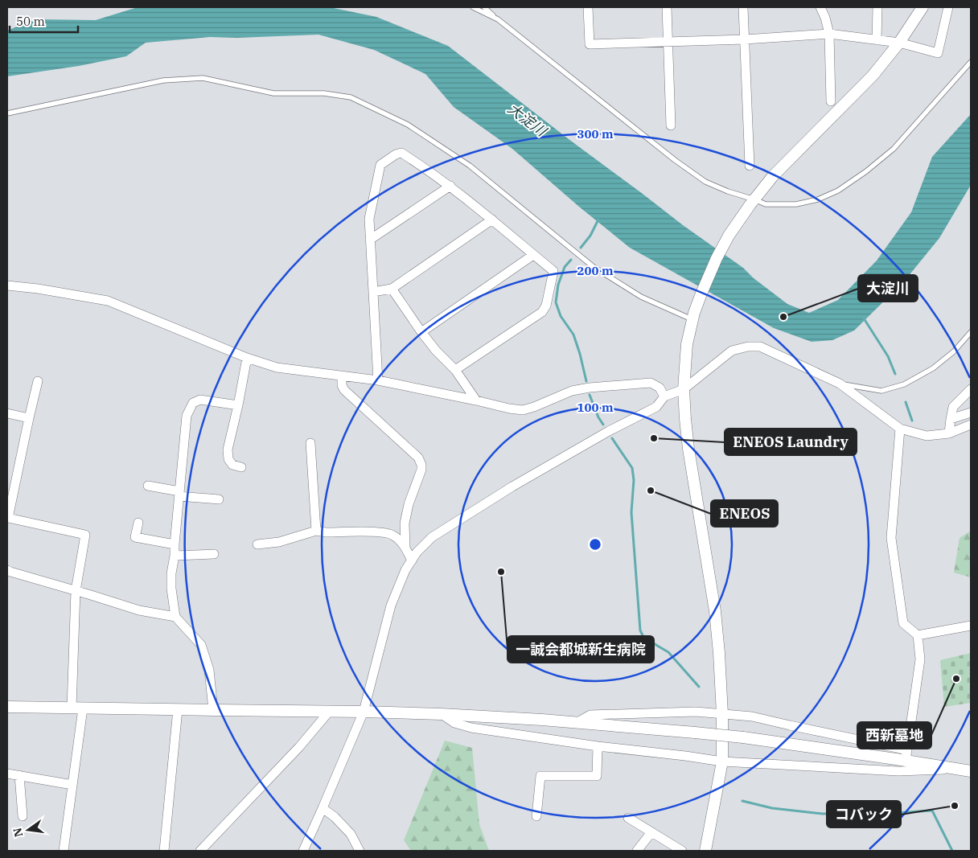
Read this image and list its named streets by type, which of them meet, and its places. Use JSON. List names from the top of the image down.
{
  "water": ["大淀川"],
  "places": [
    "大淀川",
    "ENEOS Laundry",
    "ENEOS",
    "一誠会都城新生病院",
    "西新墓地",
    "コバック"
  ],
  "scale_bar": "50 m",
  "north": "left",
  "rings": ["300 m", "200 m", "100 m"]
}
